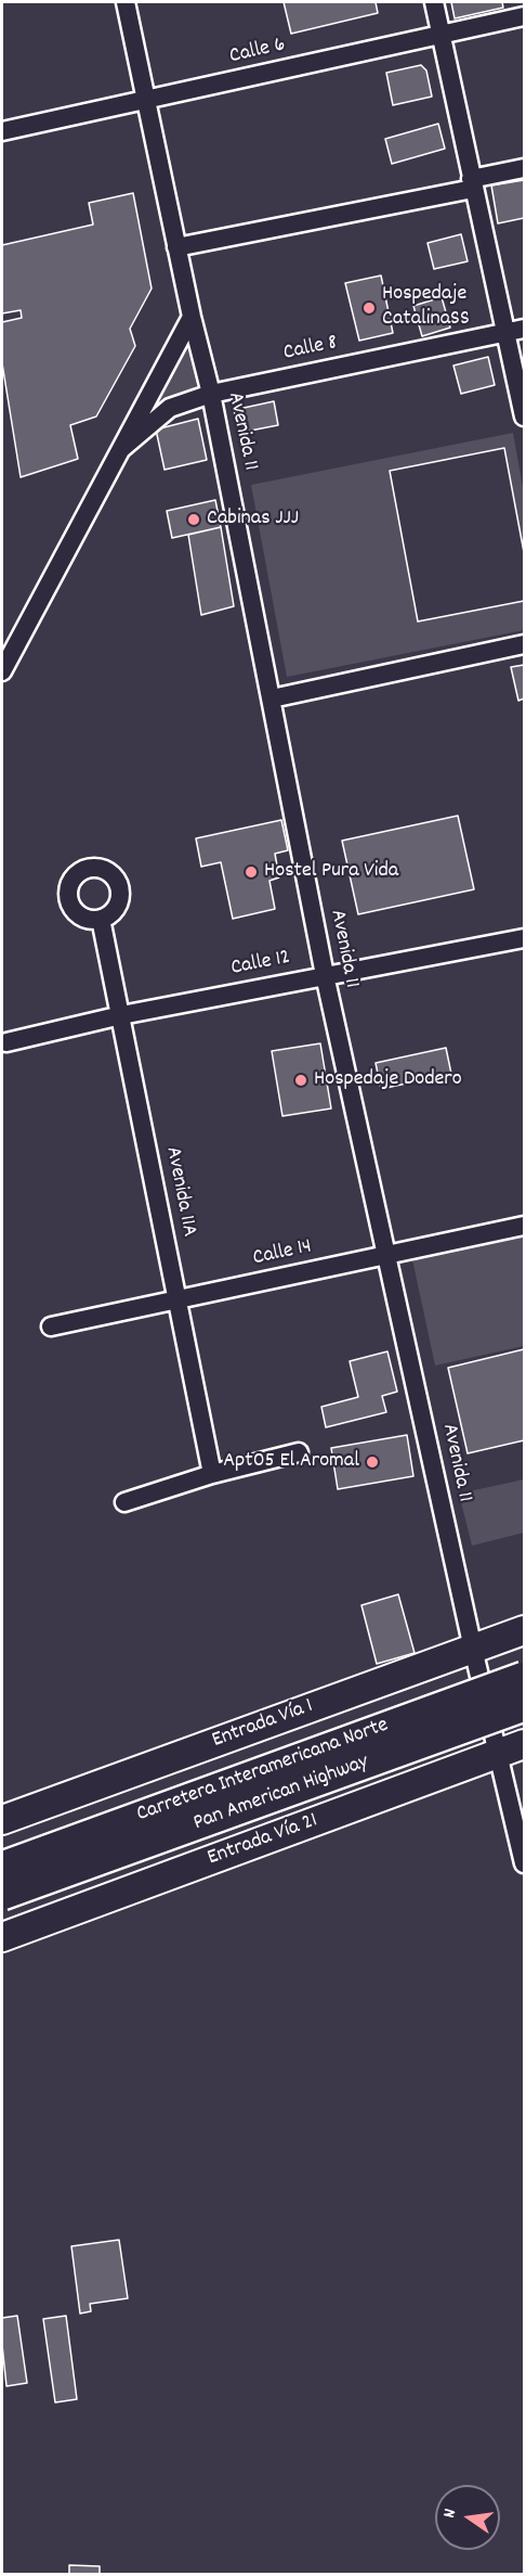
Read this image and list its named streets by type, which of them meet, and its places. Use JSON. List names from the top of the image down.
{
  "streets": {
    "highway": ["Carretera Interamericana Norte", "Pan American Highway"],
    "main road": ["Entrada Vía 1", "Entrada Vía 21"],
    "street": [
      "Calle 6",
      "Calle 8",
      "Avenida 11",
      "Calle 12",
      "Avenida 11A",
      "Calle 14"
    ]
  },
  "crossings": [
    ["Calle 6", "Avenida 11"],
    ["Calle 8", "Avenida 11"],
    ["Avenida 11", "Calle 12"],
    ["Avenida 11", "Calle 14"],
    ["Avenida 11", "Entrada Vía 1"],
    ["Avenida 11", "Entrada Vía 21"],
    ["Calle 12", "Avenida 11A"],
    ["Avenida 11A", "Calle 14"]
  ],
  "places": [
    "Hospedaje CatalinaSS",
    "Cabinas JJJ",
    "Hostel Pura Vida",
    "Hospedaje Dodero",
    "Apt05 El Aromal"
  ],
  "north": "left"
}
